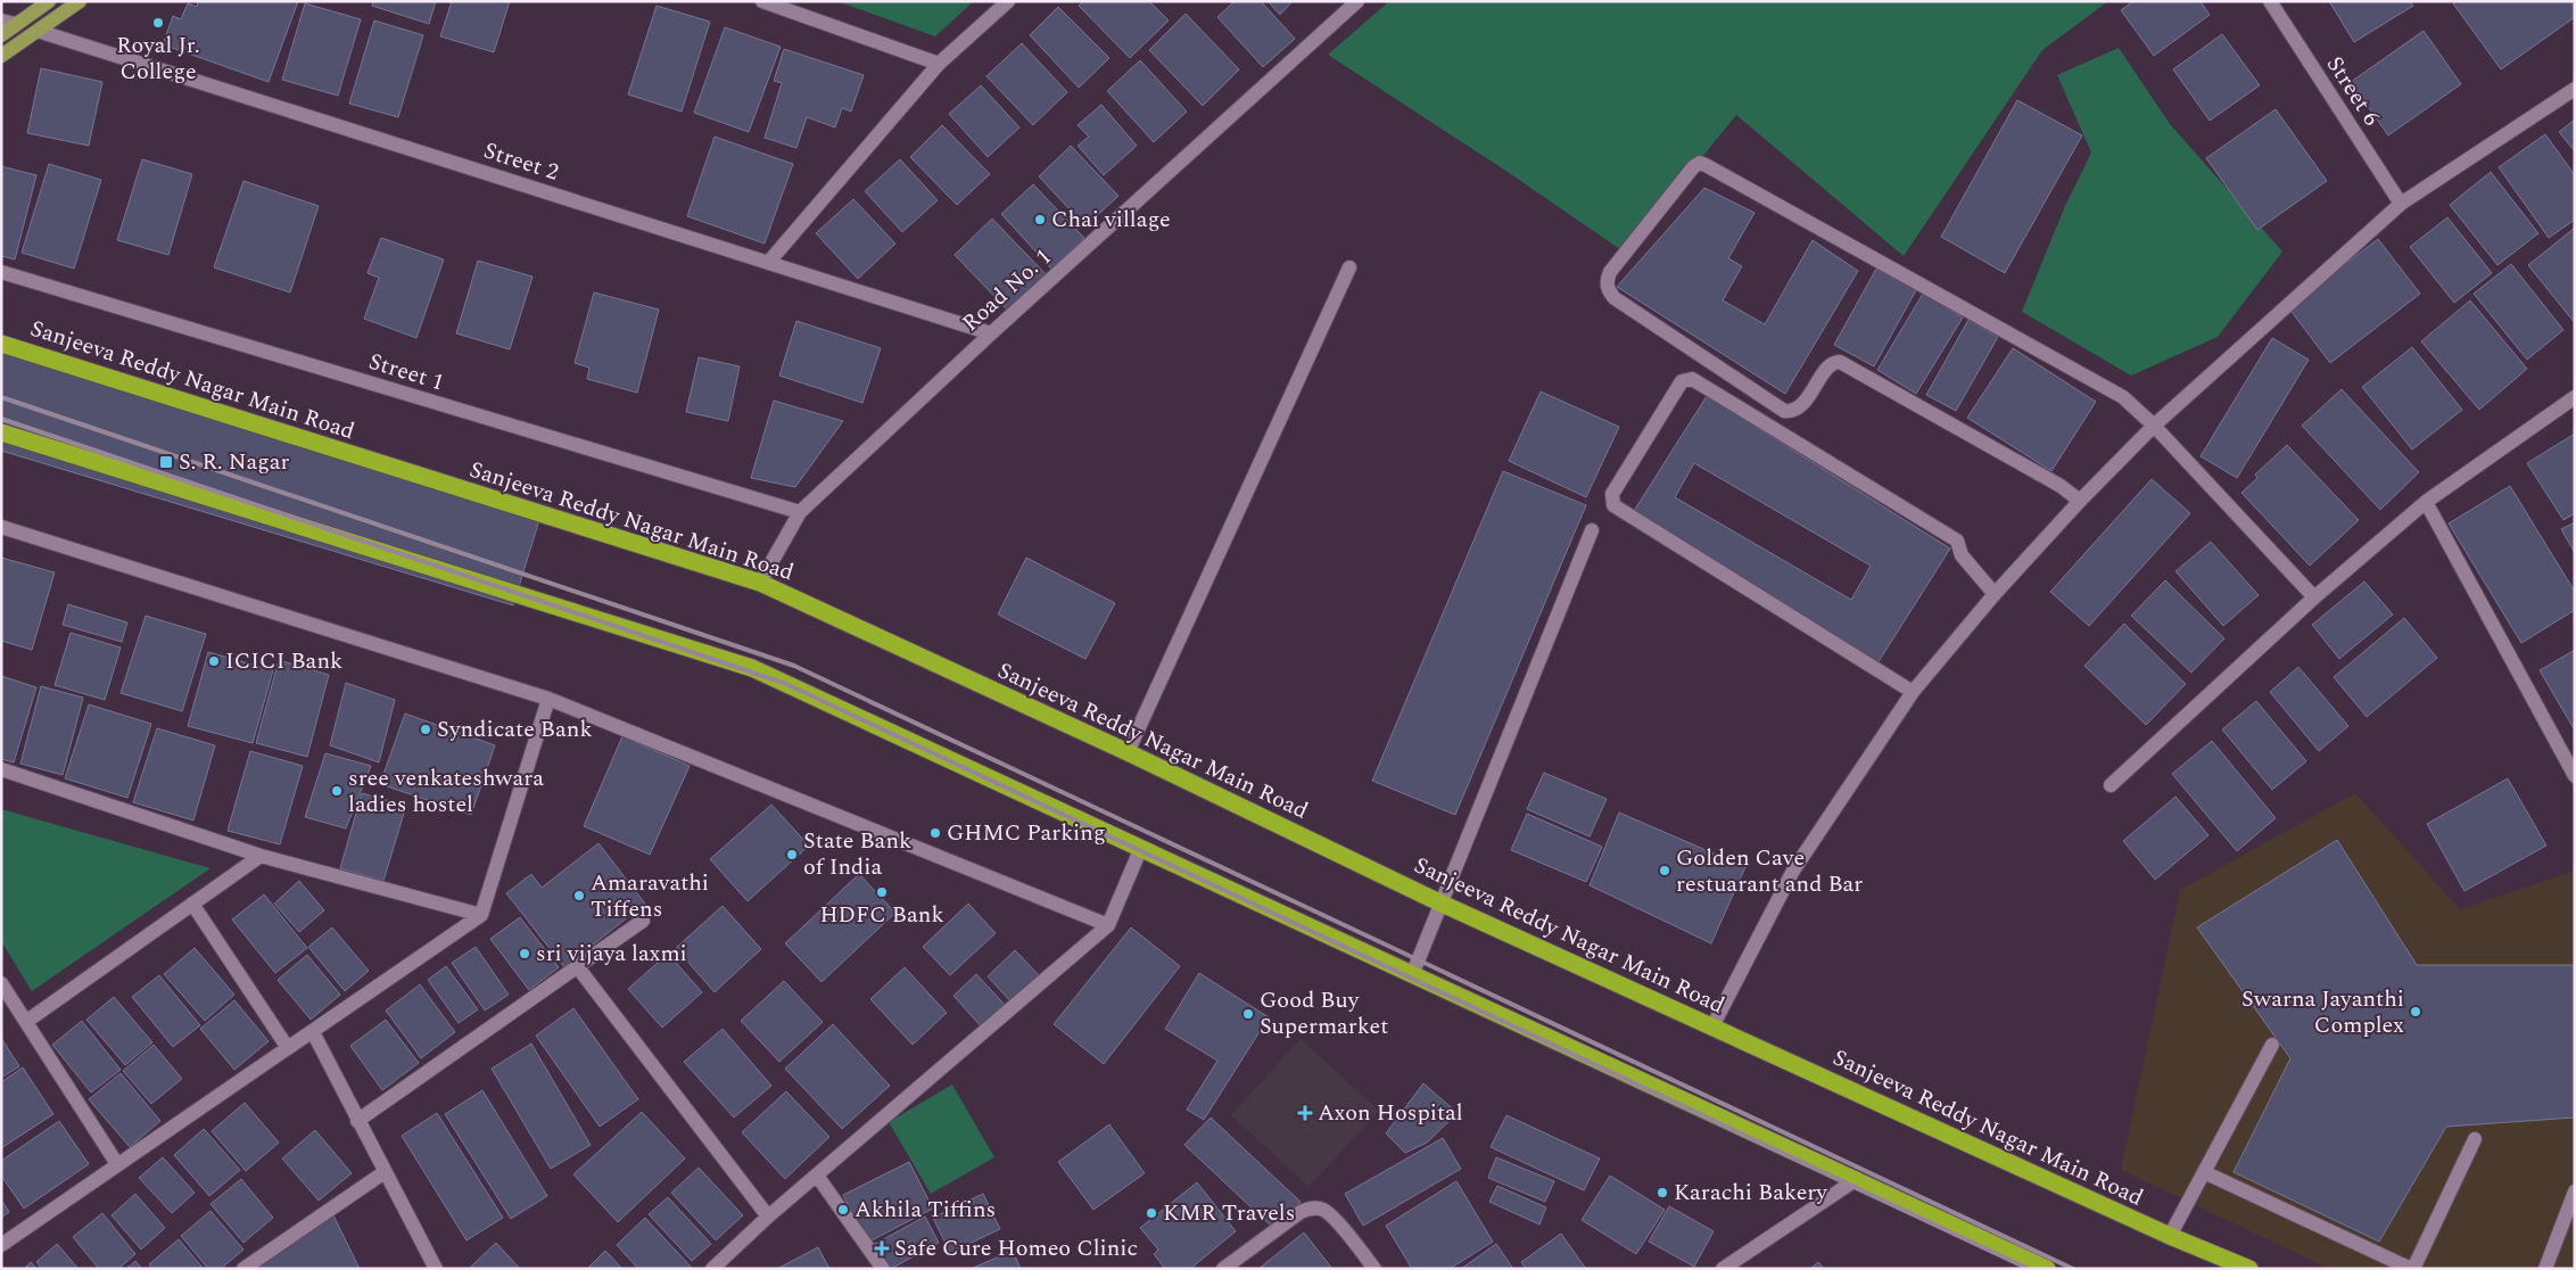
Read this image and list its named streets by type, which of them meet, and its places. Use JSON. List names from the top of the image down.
{
  "streets": {
    "highway": ["Sanjeeva Reddy Nagar Main Road"],
    "street": [
      "Street 6",
      "Street 2",
      "Road No. 1",
      "Street 1"
    ]
  },
  "crossings": [
    ["Street 2", "Road No. 1"],
    ["Road No. 1", "Street 1"],
    ["Road No. 1", "Sanjeeva Reddy Nagar Main Road"]
  ],
  "places": {
    "other": [
      "Royal Jr. College",
      "Chai village",
      "ICICI Bank",
      "Syndicate Bank",
      "sree venkateshwara ladies hostel",
      "GHMC Parking",
      "State Bank of India",
      "Golden Cave restuarant and Bar",
      "HDFC Bank",
      "Amaravathi Tiffens",
      "sri vijaya laxmi",
      "Swarna Jayanthi Complex",
      "Good Buy Supermarket",
      "Karachi Bakery",
      "Akhila Tiffins",
      "KMR Travels"
    ],
    "transit": ["S. R. Nagar"],
    "health": ["Axon Hospital", "Safe Cure Homeo Clinic"]
  }
}
